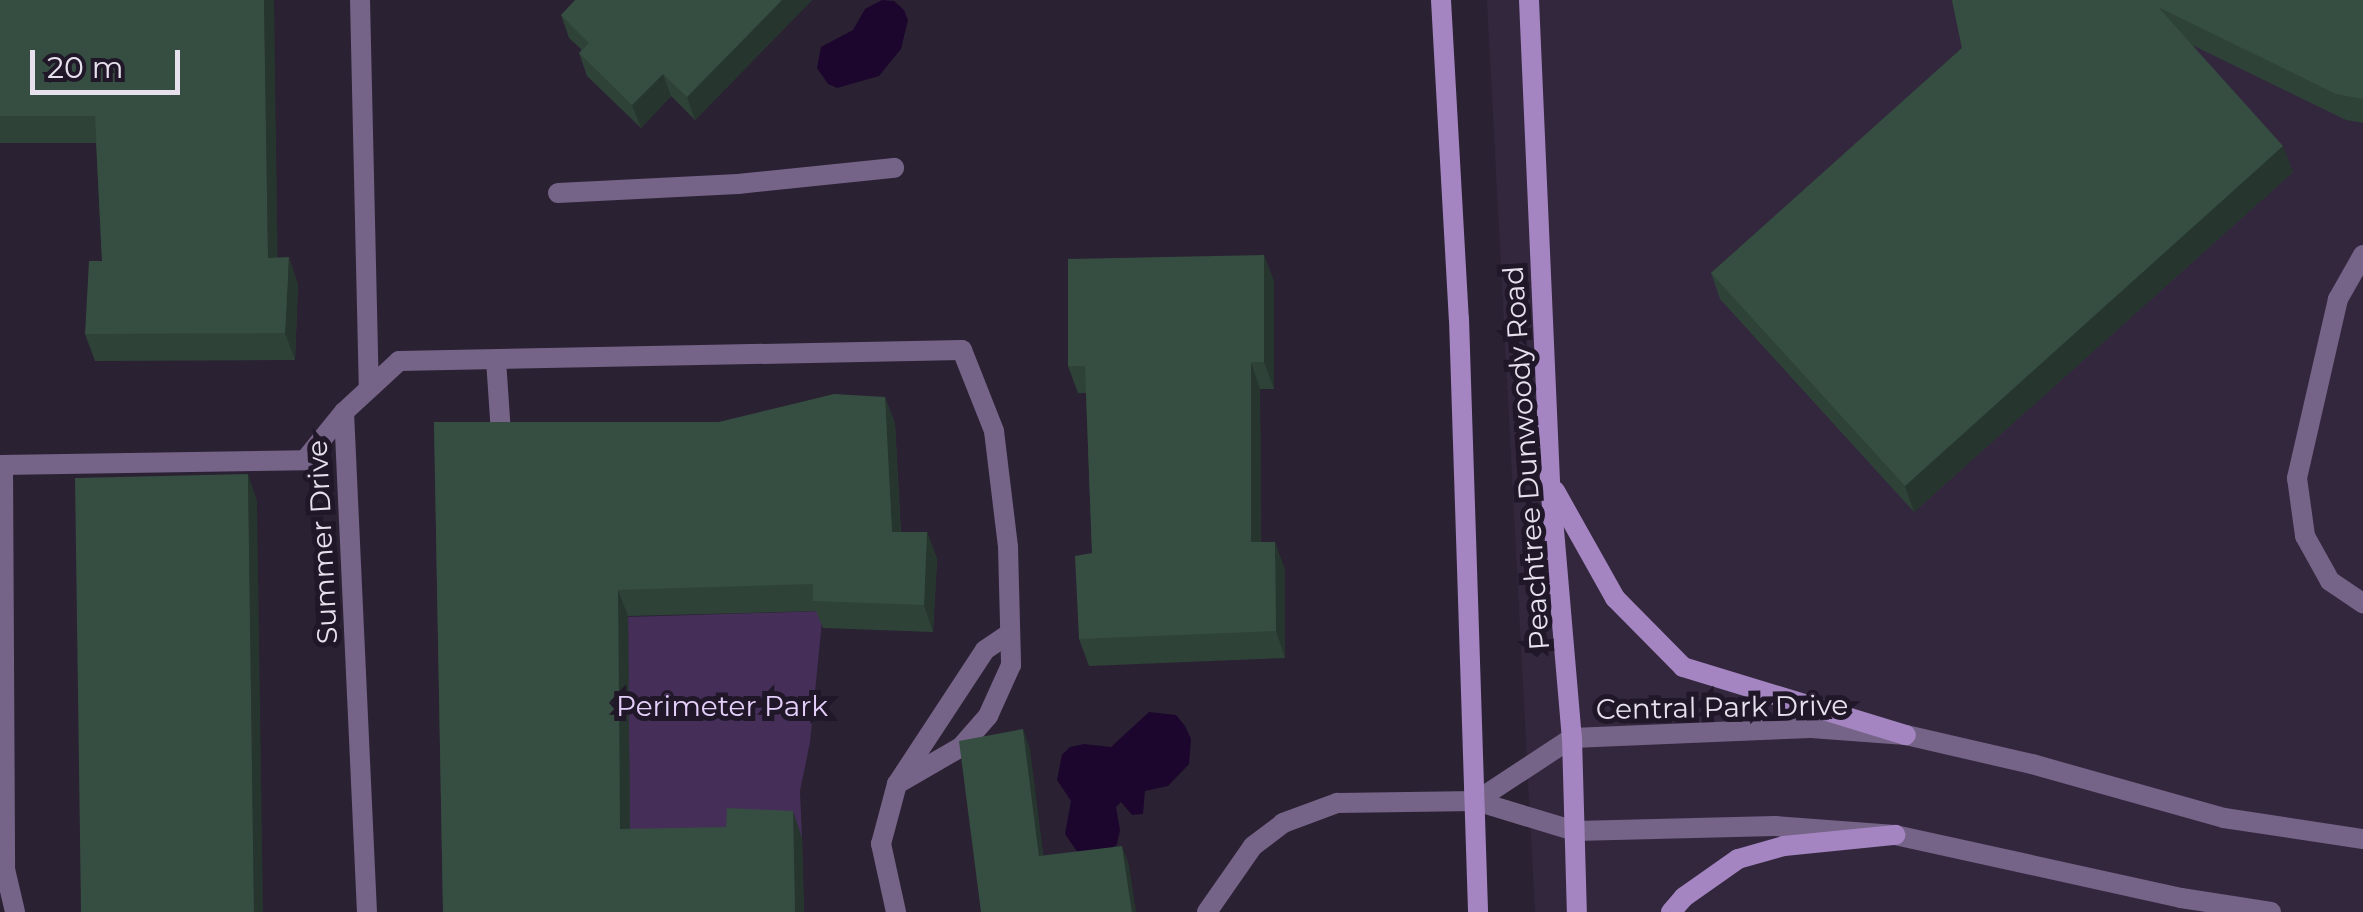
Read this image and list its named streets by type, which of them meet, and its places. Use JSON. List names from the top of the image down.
{
  "streets": {
    "main road": ["Peachtree Dunwoody Road"],
    "street": ["Summer Drive", "Central Park Drive"]
  },
  "crossings": [
    ["Peachtree Dunwoody Road", "Central Park Drive"]
  ],
  "parks": ["Perimeter Park"],
  "scale_bar": "20 m"
}
